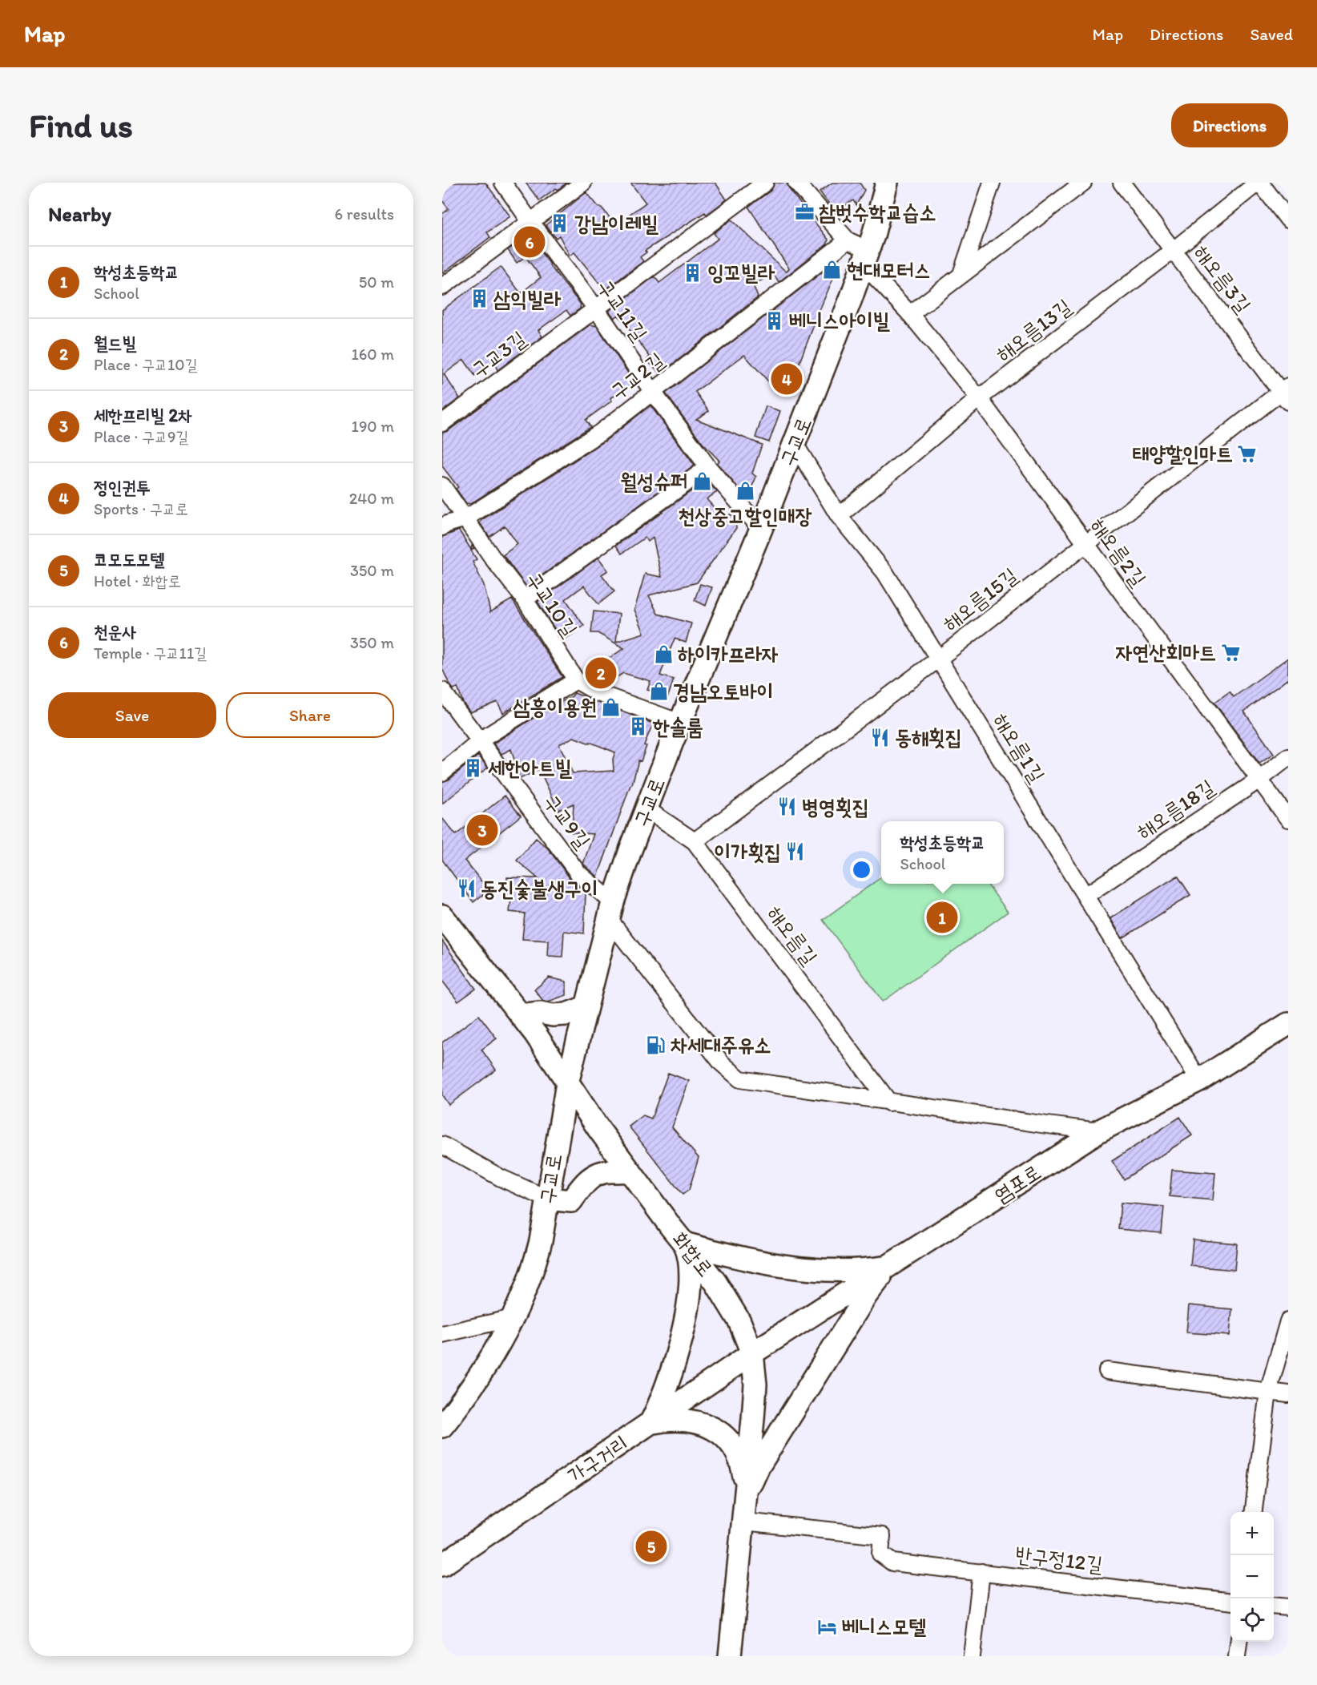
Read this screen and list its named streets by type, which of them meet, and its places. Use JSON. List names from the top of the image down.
{
  "streets": {
    "main road": [
      "구교로",
      "염포로",
      "화합로",
      "가구거리"
    ],
    "street": [
      "해오름3길",
      "구교11길",
      "해오름13길",
      "구교3길",
      "구교2길",
      "해오름2길",
      "해오름15길",
      "구교10길",
      "해오름1길",
      "해오름18길",
      "구교9길",
      "해오름길",
      "반구정12길"
    ]
  },
  "crossings": [
    ["해오름3길", "해오름13길"],
    ["해오름3길", "해오름15길"],
    ["구교11길", "구교3길"],
    ["구교11길", "구교2길"],
    ["구교11길", "구교로"],
    ["해오름13길", "해오름2길"],
    ["해오름13길", "해오름1길"],
    ["구교2길", "구교10길"],
    ["구교로", "해오름2길"],
    ["구교로", "구교10길"],
    ["구교로", "해오름1길"],
    ["구교로", "구교9길"],
    ["구교로", "해오름길"],
    ["구교로", "화합로"],
    ["해오름2길", "해오름15길"],
    ["해오름2길", "해오름18길"],
    ["해오름15길", "해오름1길"],
    ["해오름15길", "해오름길"],
    ["해오름1길", "해오름18길"],
    ["해오름1길", "염포로"],
    ["염포로", "화합로"],
    ["염포로", "가구거리"],
    ["화합로", "가구거리"],
    ["화합로", "반구정12길"]
  ],
  "places": {
    "office": ["참벗수학교습소"],
    "building": [
      "강남이레빌",
      "잉꼬빌라",
      "삼익빌라",
      "베니스아이빌",
      "한솔룸",
      "세한아트빌"
    ],
    "shop": [
      "현대모터스",
      "월성슈퍼",
      "천상중고할인매장",
      "하이카프라자",
      "경남오토바이",
      "삼흥이용원"
    ],
    "supermarket": ["태양할인마트", "자연산회마트"],
    "restaurant": [
      "동해횟집",
      "병영횟집",
      "이가횟집",
      "동진숯불생구이"
    ],
    "fuel station": ["차세대주유소"],
    "hotel": ["베니스모텔"]
  },
  "page": {
    "header": "Map",
    "nav": ["Map", "Directions", "Saved"],
    "buttons": [
      "Directions",
      ["Save", "Share"]
    ],
    "title": "Find us",
    "heading": ["Nearby", "6 results"],
    "pins": [
      "6",
      "4",
      "2",
      "3",
      "1",
      "5"
    ],
    "list": [
      {
        "mark": "1",
        "name": "학성초등학교",
        "note": "School",
        "value": "50 m"
      },
      {
        "mark": "2",
        "name": "월드빌",
        "note": "Place · 구교10길",
        "value": "160 m"
      },
      {
        "mark": "3",
        "name": "세한프리빌 2차",
        "note": "Place · 구교9길",
        "value": "190 m"
      },
      {
        "mark": "4",
        "name": "정인권투",
        "note": "Sports · 구교로",
        "value": "240 m"
      },
      {
        "mark": "5",
        "name": "코모도모텔",
        "note": "Hotel · 화합로",
        "value": "350 m"
      },
      {
        "mark": "6",
        "name": "천운사",
        "note": "Temple · 구교11길",
        "value": "350 m"
      }
    ],
    "popup": ["학성초등학교", "School"],
    "map_buttons": ["+", "−"]
  }
}
